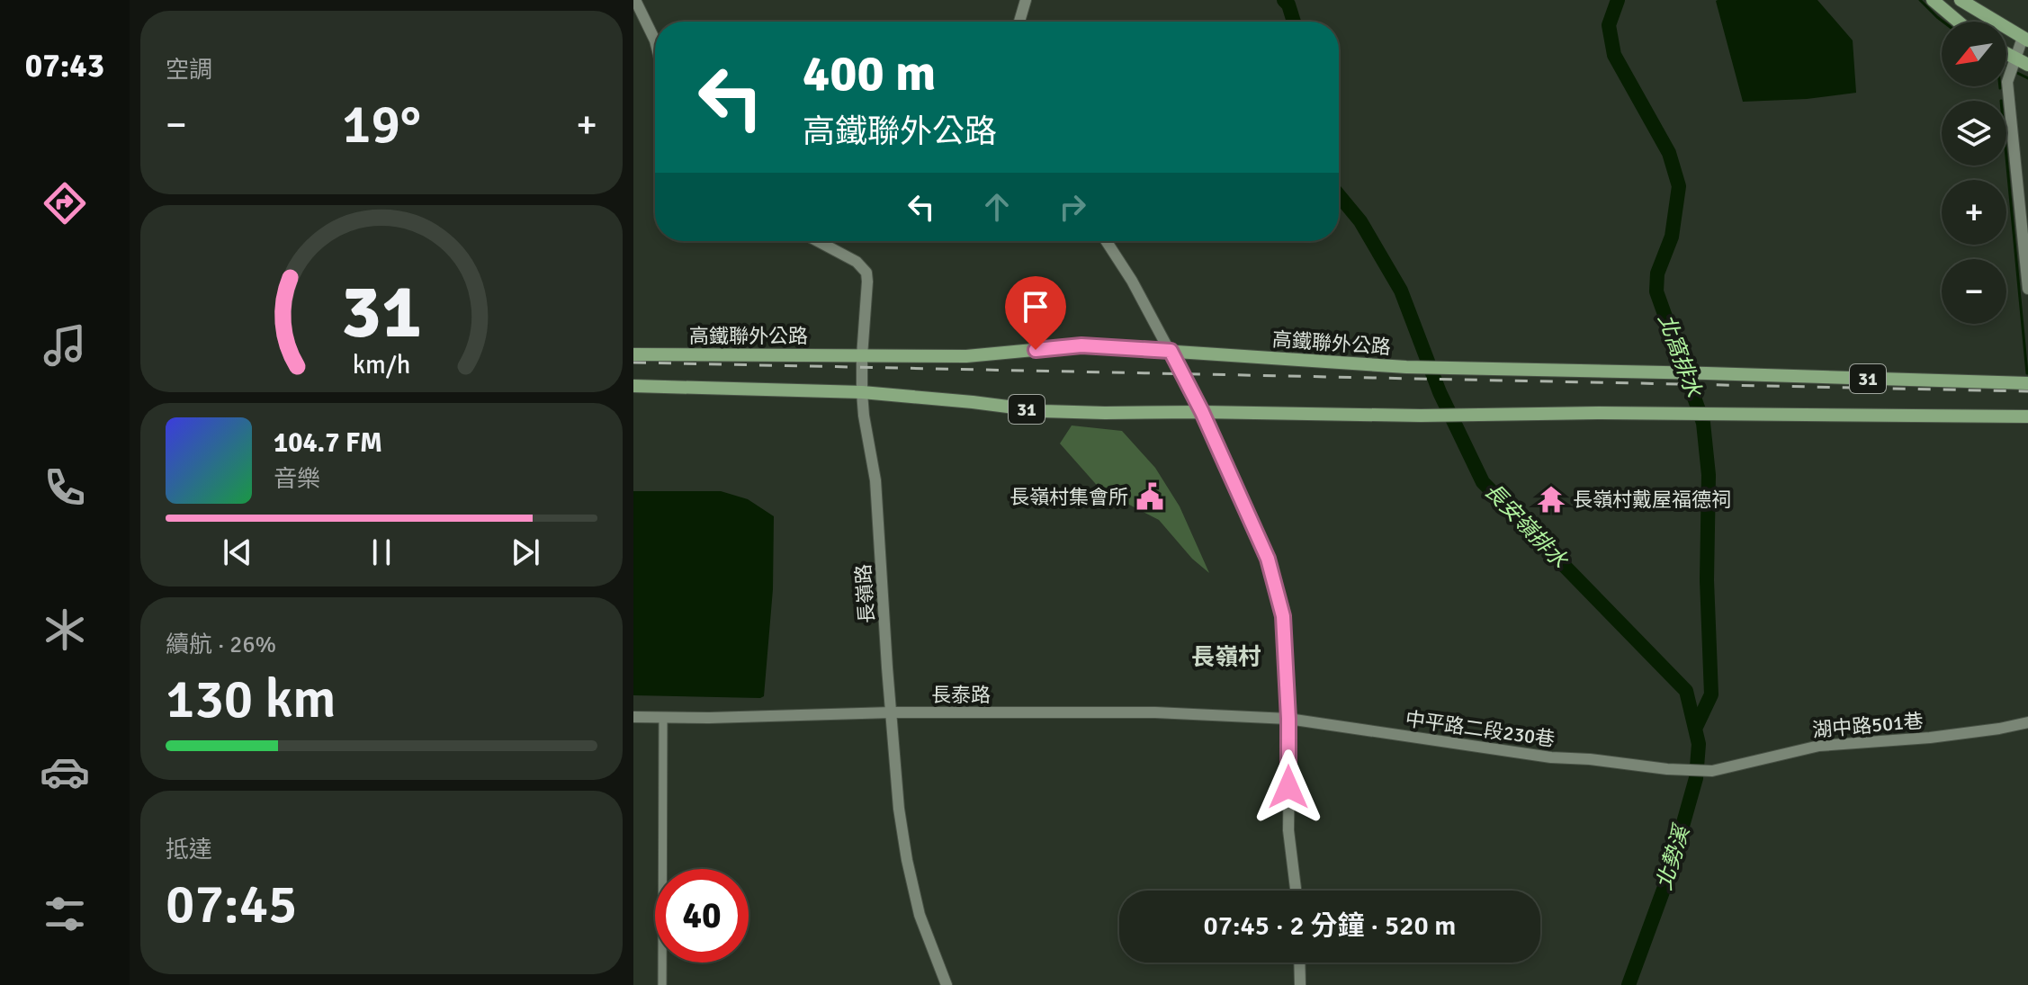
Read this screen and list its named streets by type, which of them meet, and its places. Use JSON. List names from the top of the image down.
{
  "streets": {
    "main road": ["高鐵聯外公路", "31"],
    "street": [
      "長嶺路",
      "長泰路",
      "湖中路501巷",
      "中平路二段230巷"
    ]
  },
  "crossings": [
    ["高鐵聯外公路", "長嶺路"],
    ["31", "長嶺路"],
    ["長嶺路", "長泰路"],
    ["長泰路", "中平路二段230巷"],
    ["湖中路501巷", "中平路二段230巷"]
  ],
  "districts": ["長嶺村"],
  "water": ["北窩排水", "長安嶺排水", "北勢溪"],
  "places": {
    "public building": ["長嶺村集會所"],
    "temple": ["長嶺村戴屋福德祠"]
  },
  "north": "bottom left",
  "page": {
    "tabs": "07:43",
    "tile": [
      "空調",
      ["續航 · 26%", "130 km"],
      ["抵達", "07:45"]
    ],
    "map_buttons": ["+", "−"],
    "turn": ["400 m", "高鐵聯外公路"],
    "heat": ["−", "19°", "+"],
    "song": ["104.7 FM", "音樂"],
    "limit": "40",
    "trip": "07:45 · 2 分鐘 · 520 m",
    "gauge": ["31", "km/h"]
  }
}
